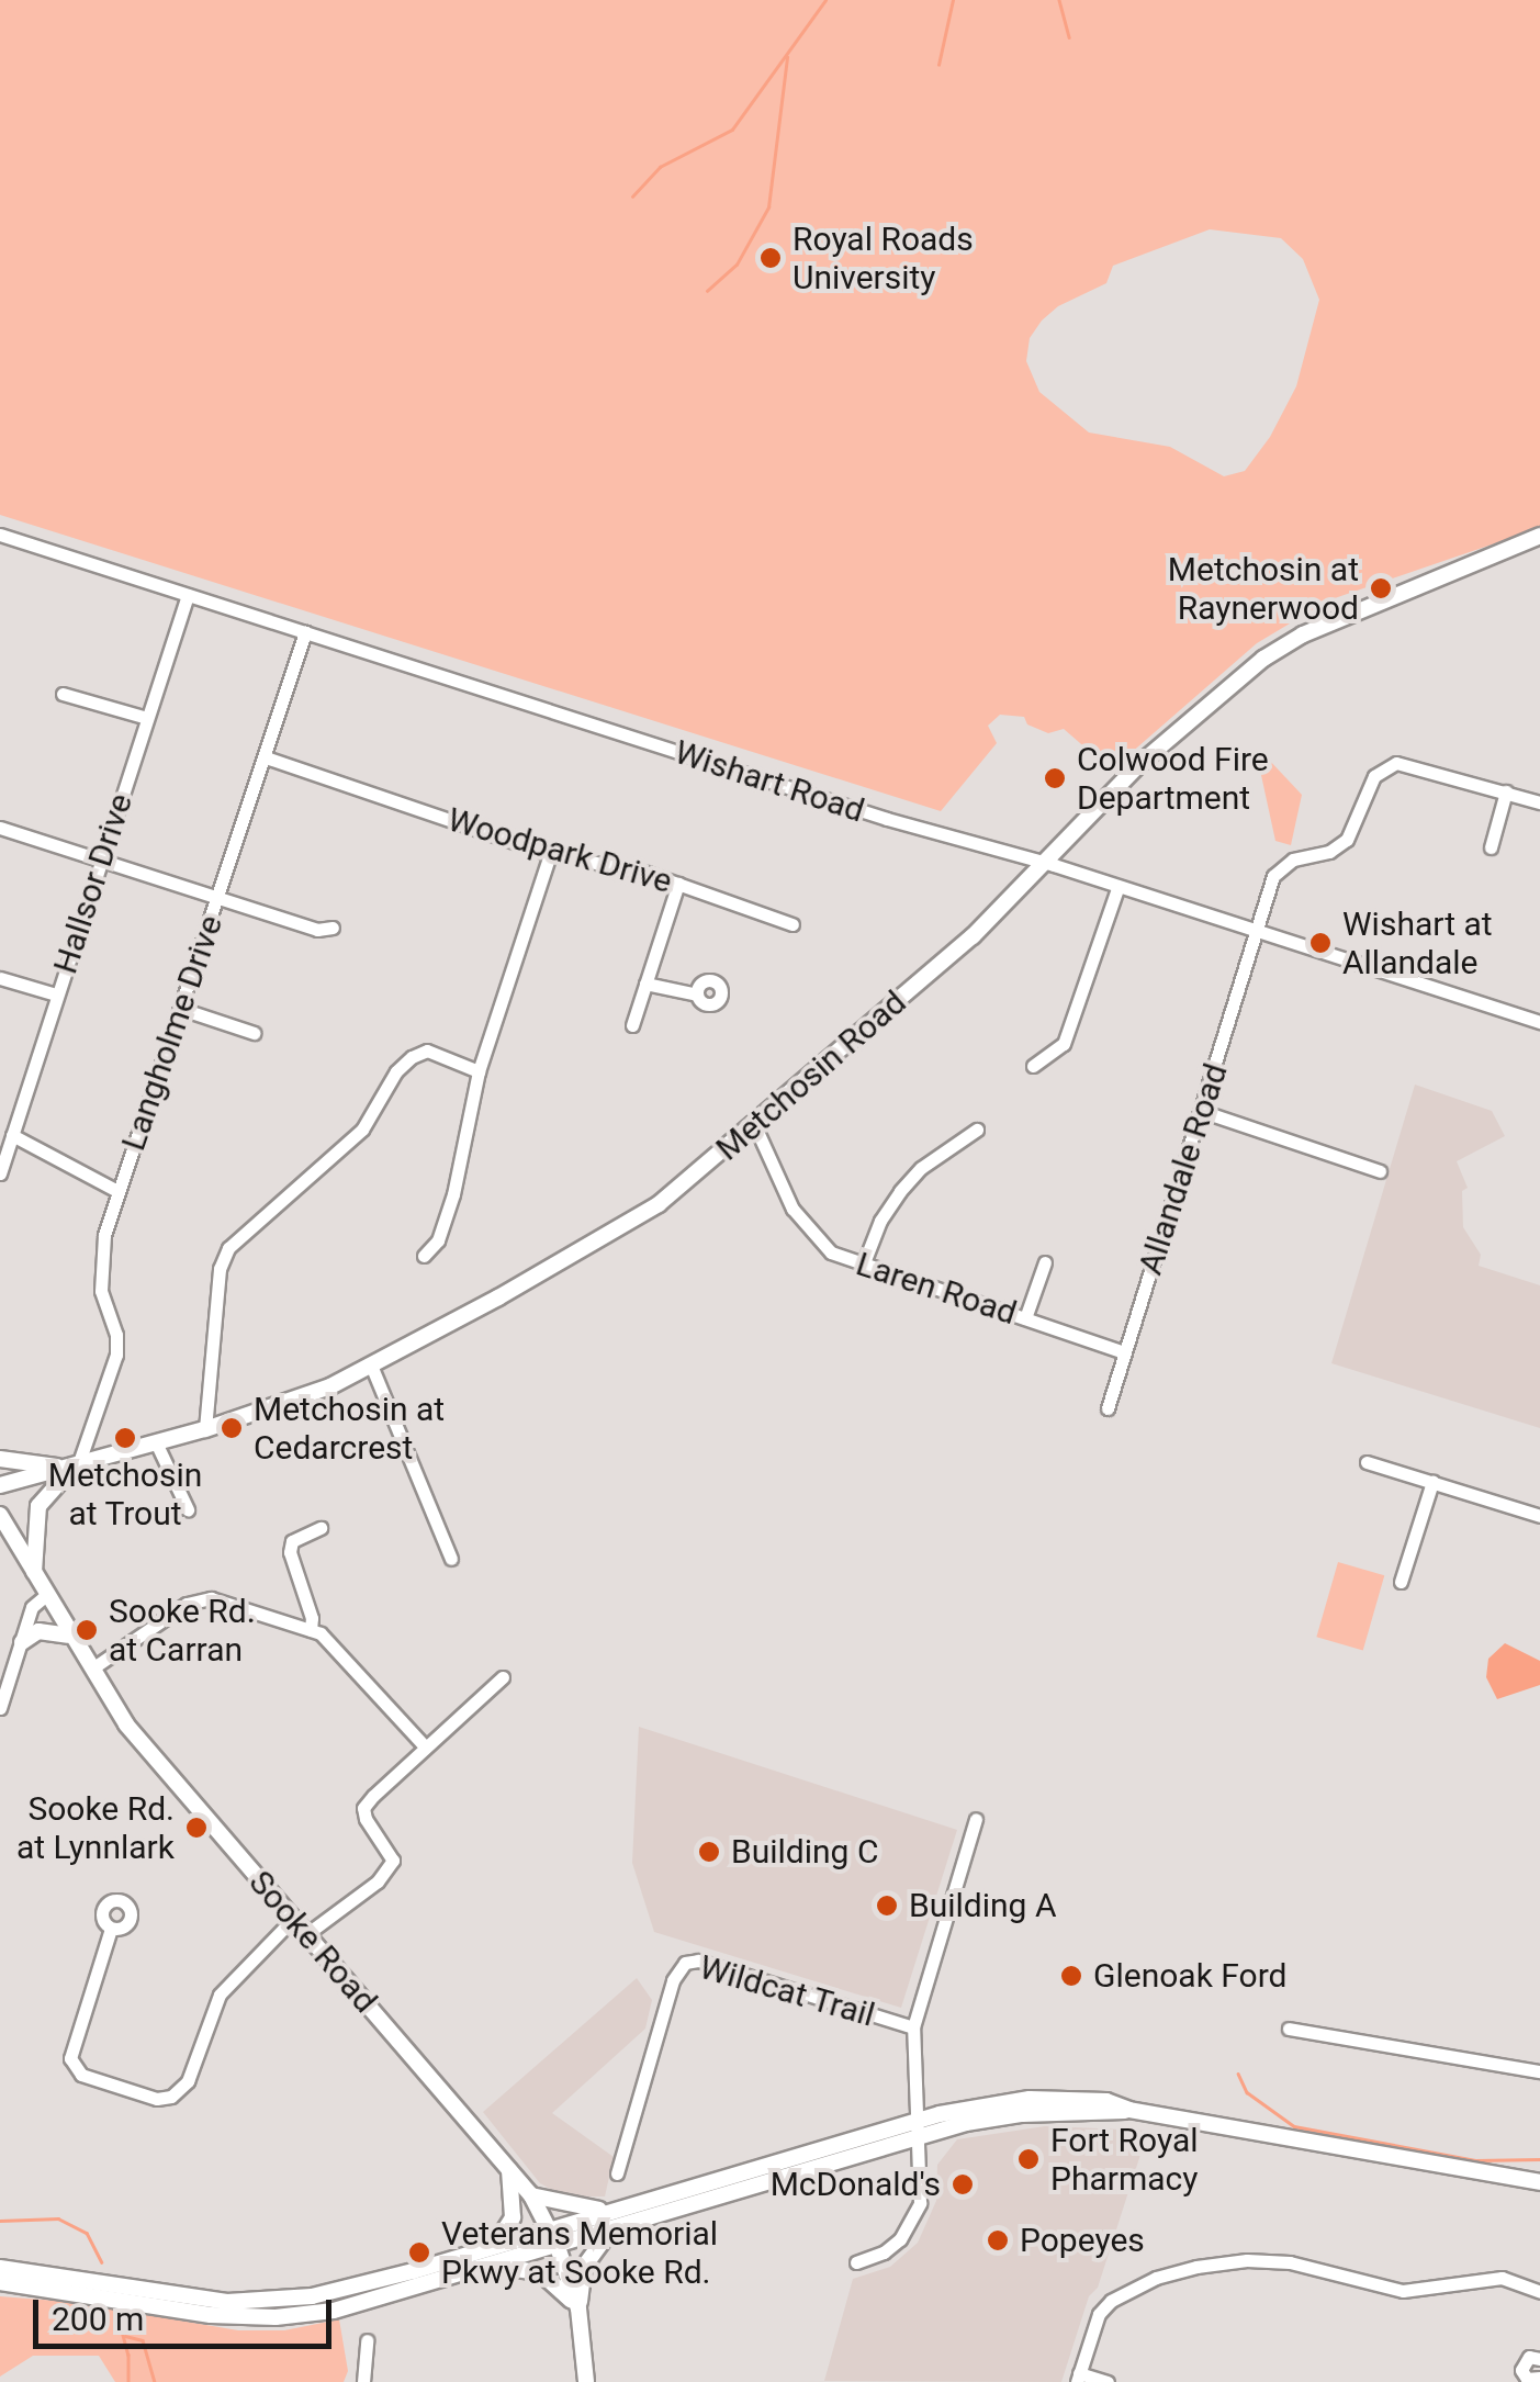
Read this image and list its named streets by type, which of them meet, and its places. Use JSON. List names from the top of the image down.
{
  "streets": {
    "main road": ["Metchosin Road", "Sooke Road"],
    "street": [
      "Wishart Road",
      "Woodpark Drive",
      "Hallsor Drive",
      "Langholme Drive",
      "Allandale Road",
      "Laren Road",
      "Wildcat Trail"
    ]
  },
  "crossings": [
    ["Wishart Road", "Hallsor Drive"],
    ["Wishart Road", "Langholme Drive"],
    ["Wishart Road", "Metchosin Road"],
    ["Wishart Road", "Allandale Road"],
    ["Woodpark Drive", "Langholme Drive"],
    ["Langholme Drive", "Metchosin Road"],
    ["Metchosin Road", "Laren Road"],
    ["Allandale Road", "Laren Road"]
  ],
  "places": [
    "Royal Roads University",
    "Metchosin at Raynerwood",
    "Colwood Fire Department",
    "Wishart at Allandale",
    "Metchosin at Cedarcrest",
    "Metchosin at Trout",
    "Sooke Rd. at Carran",
    "Sooke Rd. at Lynnlark",
    "Building C",
    "Building A",
    "Glenoak Ford",
    "Fort Royal Pharmacy",
    "McDonald's",
    "Popeyes",
    "Veterans Memorial Pkwy at Sooke Rd."
  ],
  "scale_bar": "200 m"
}
